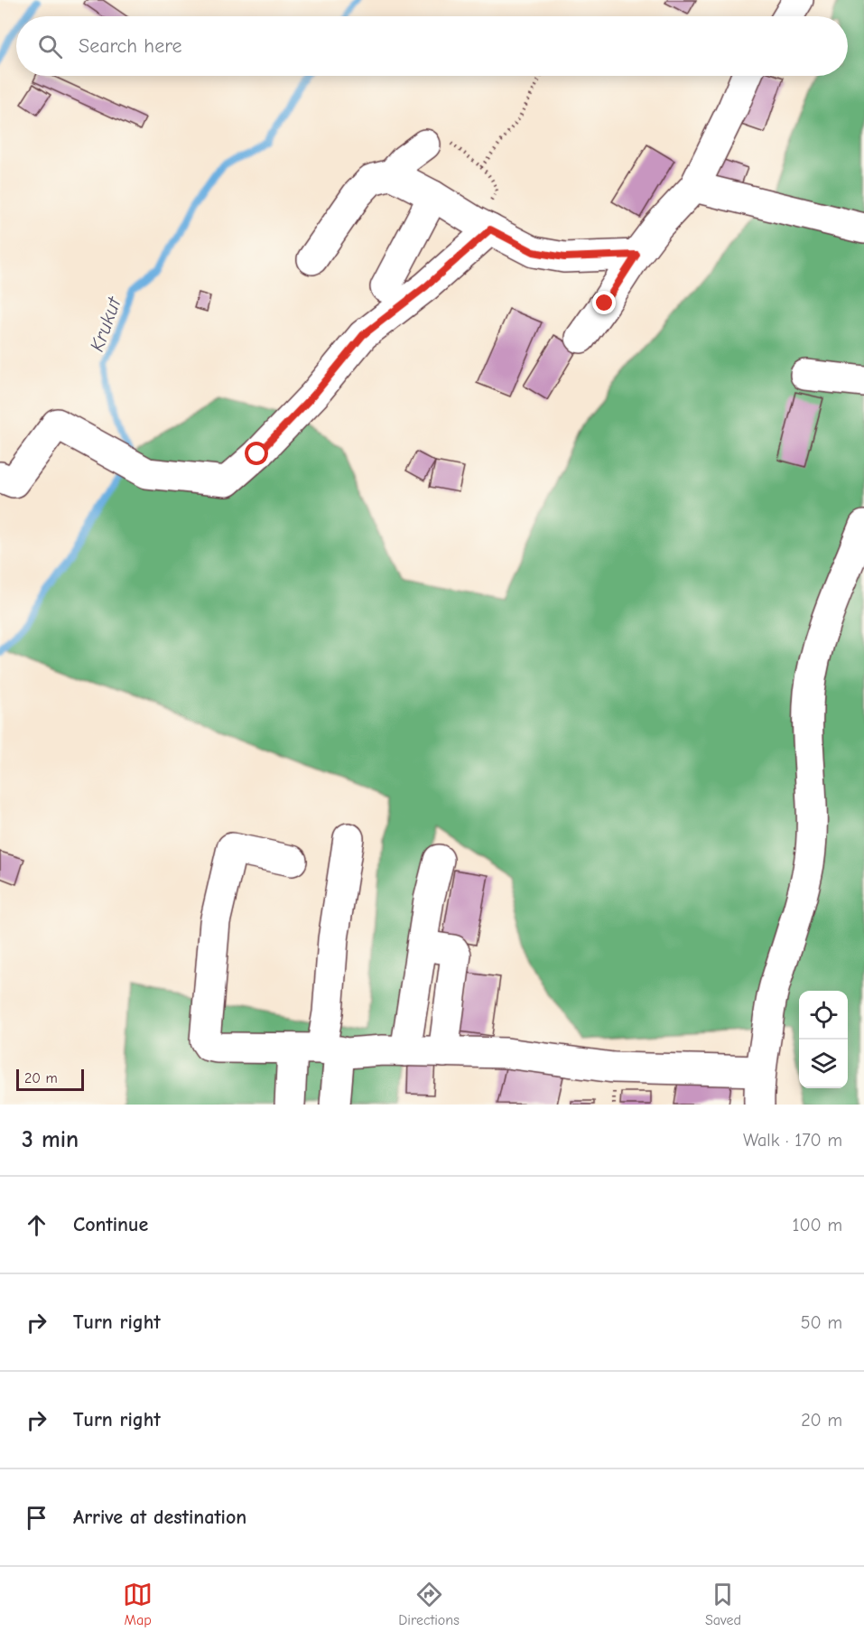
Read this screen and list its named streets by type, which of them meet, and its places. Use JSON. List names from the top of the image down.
{
  "water": ["Krukut"],
  "scale_bar": "20 m",
  "page": {
    "search": "Search here",
    "scale": "20 m",
    "heading": ["3 min", "Walk · 170 m"],
    "list": [
      ["Continue", "100 m"],
      ["Turn right", "50 m"],
      ["Turn right", "20 m"],
      "Arrive at destination"
    ],
    "nav": ["Map", "Directions", "Saved"]
  }
}
